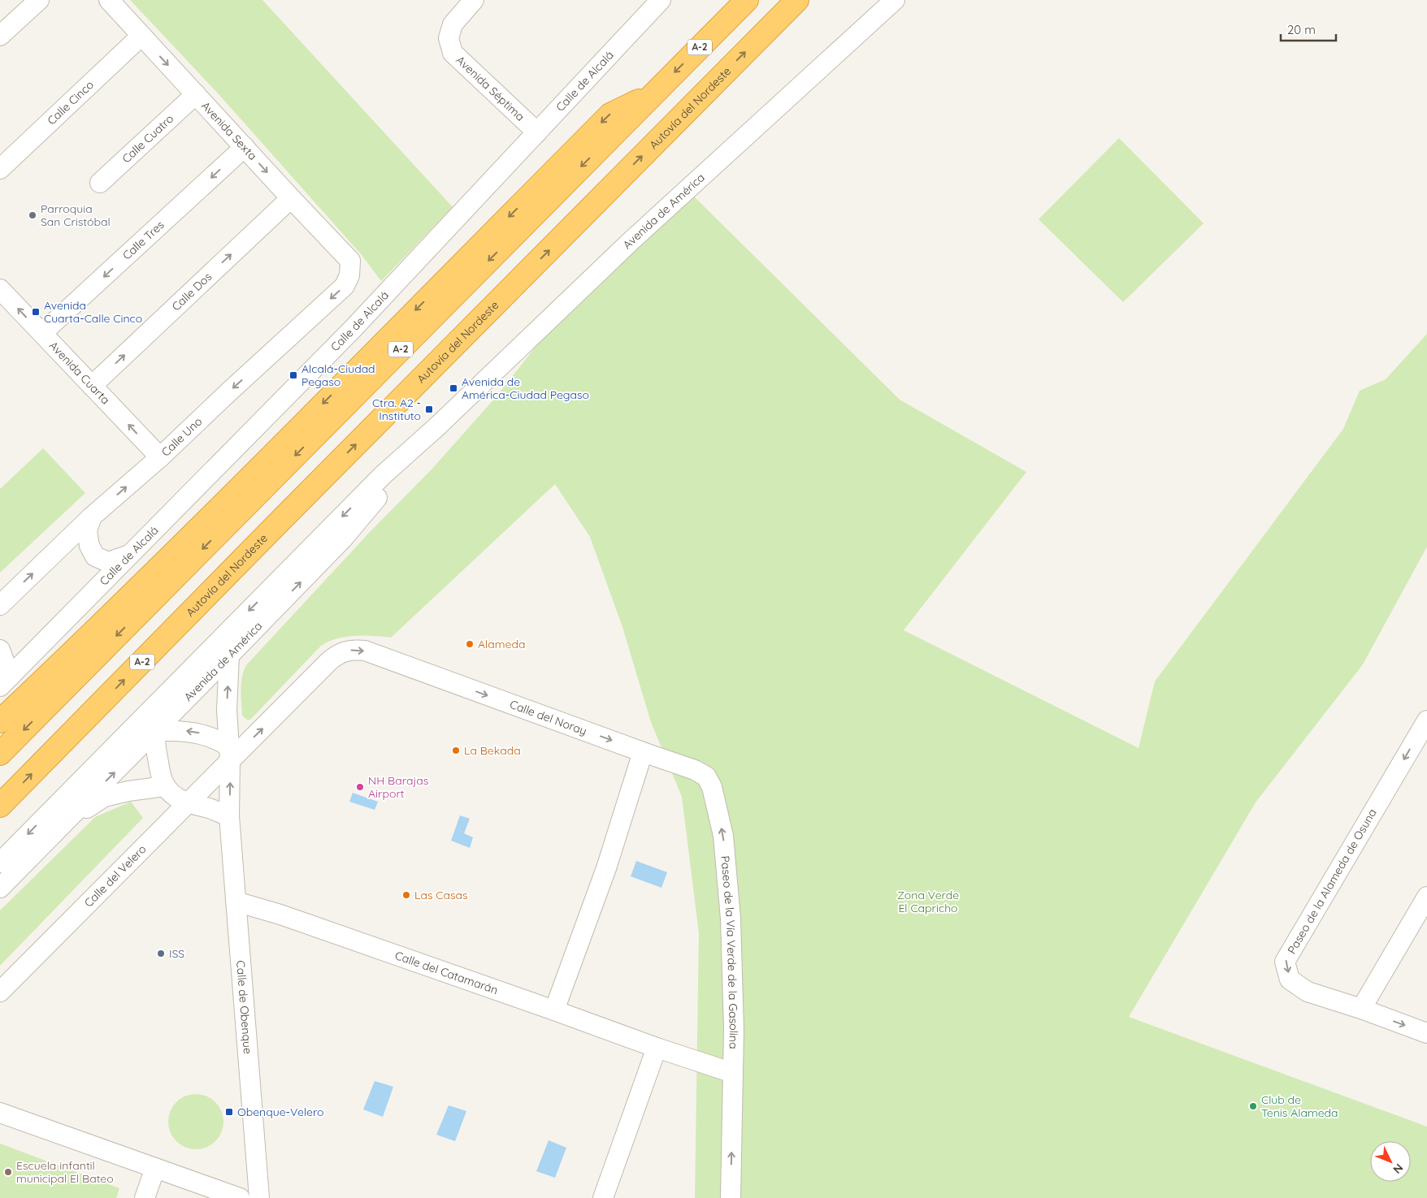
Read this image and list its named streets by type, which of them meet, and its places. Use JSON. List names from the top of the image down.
{
  "streets": {
    "highway": ["A-2", "Autovía del Nordeste"],
    "street": [
      "Calle de Alcalá",
      "Avenida Séptima",
      "Calle Cinco",
      "Avenida Sexta",
      "Calle Cuatro",
      "Avenida de América",
      "Calle Tres",
      "Calle Dos",
      "Avenida Cuarta",
      "Calle Uno",
      "Calle del Noray",
      "Calle del Velero",
      "Paseo de la Alameda de Osuna",
      "Paseo de la Vía Verde de la Gasolina",
      "Calle del Catamarán",
      "Calle de Obenque"
    ]
  },
  "crossings": [
    ["Calle de Alcalá", "Avenida Séptima"],
    ["Calle Cinco", "Avenida Sexta"],
    ["Avenida Sexta", "Calle Cuatro"],
    ["Avenida Sexta", "Calle Tres"],
    ["Avenida Sexta", "Calle Dos"],
    ["Avenida Sexta", "Calle Uno"],
    ["Avenida de América", "Calle de Obenque"],
    ["Calle Tres", "Avenida Cuarta"],
    ["Calle Dos", "Avenida Cuarta"],
    ["Avenida Cuarta", "Calle Uno"],
    ["Calle del Noray", "Calle del Velero"],
    ["Calle del Noray", "Paseo de la Vía Verde de la Gasolina"],
    ["Calle del Noray", "Calle de Obenque"],
    ["Calle del Velero", "Calle de Obenque"],
    ["Paseo de la Vía Verde de la Gasolina", "Calle del Catamarán"],
    ["Calle del Catamarán", "Calle de Obenque"]
  ],
  "one_way": [
    "Avenida Sexta",
    "Calle Tres",
    "Calle Dos",
    "Avenida Cuarta",
    "Calle del Noray",
    "Paseo de la Vía Verde de la Gasolina"
  ],
  "parks": ["Zona Verde El Capricho"],
  "places": {
    "other": [
      "Parroquia San Cristóbal",
      "Alameda",
      "La Bekada",
      "NH Barajas Airport",
      "Las Casas",
      "ISS",
      "Club de Tenis Alameda",
      "Escuela infantil municipal El Bateo"
    ],
    "transit": [
      "Avenida Cuarta-Calle Cinco",
      "Alcalá-Ciudad Pegaso",
      "Avenida de América-Ciudad Pegaso",
      "Ctra. A2 - Instituto",
      "Obenque-Velero"
    ]
  },
  "scale_bar": "20 m",
  "north": "bottom right"
}
